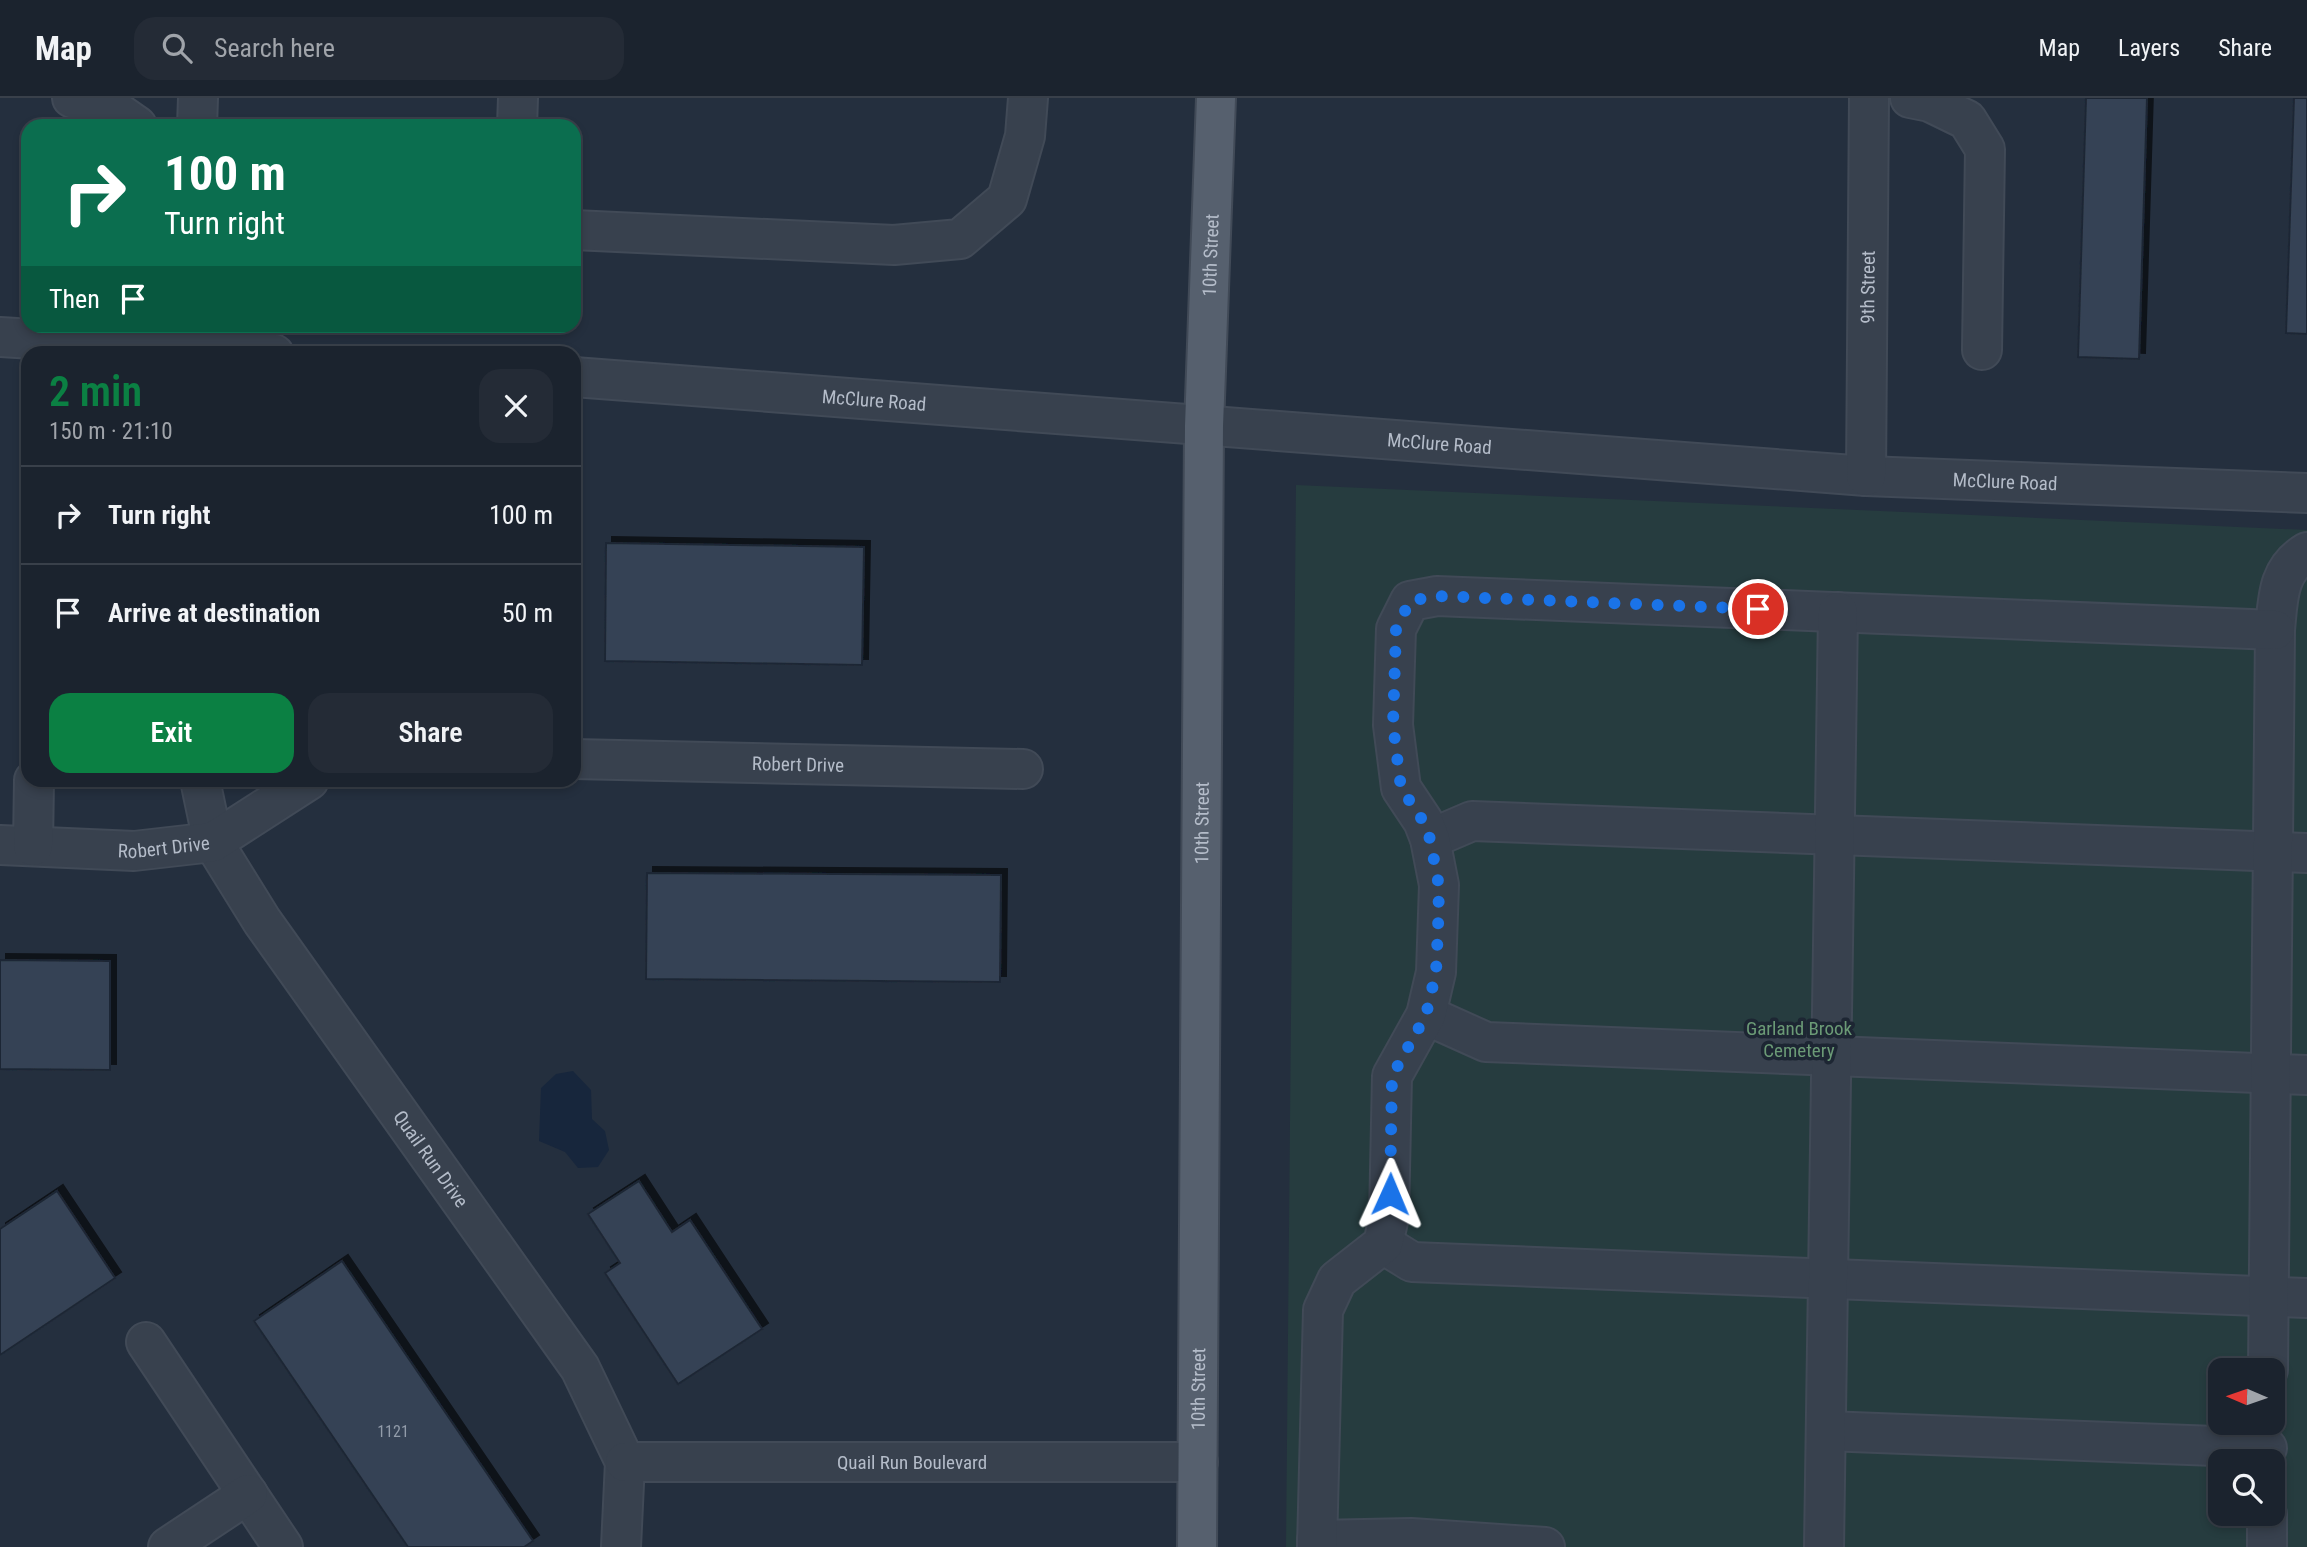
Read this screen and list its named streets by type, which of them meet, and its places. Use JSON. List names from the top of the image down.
{
  "streets": {
    "main road": ["10th Street"],
    "street": [
      "9th Street",
      "McClure Road",
      "Robert Drive",
      "Quail Run Drive",
      "Quail Run Boulevard"
    ]
  },
  "crossings": [
    ["10th Street", "McClure Road"],
    ["10th Street", "Quail Run Boulevard"],
    ["9th Street", "McClure Road"],
    ["Robert Drive", "Quail Run Drive"],
    ["Quail Run Drive", "Quail Run Boulevard"]
  ],
  "parks": ["Garland Brook Cemetery"],
  "house_numbers": ["1121"],
  "north": "left",
  "page": {
    "header": "Map",
    "search": "Search here",
    "nav": ["Map", "Layers", "Share"],
    "turn": ["100 m", "Turn right"],
    "then": "Then",
    "heading": ["2 min", "150 m · 21:10"],
    "list": [
      {
        "name": "Turn right",
        "value": "100 m"
      },
      {
        "name": "Arrive at destination",
        "value": "50 m"
      }
    ],
    "buttons": ["Exit", "Share"]
  }
}
